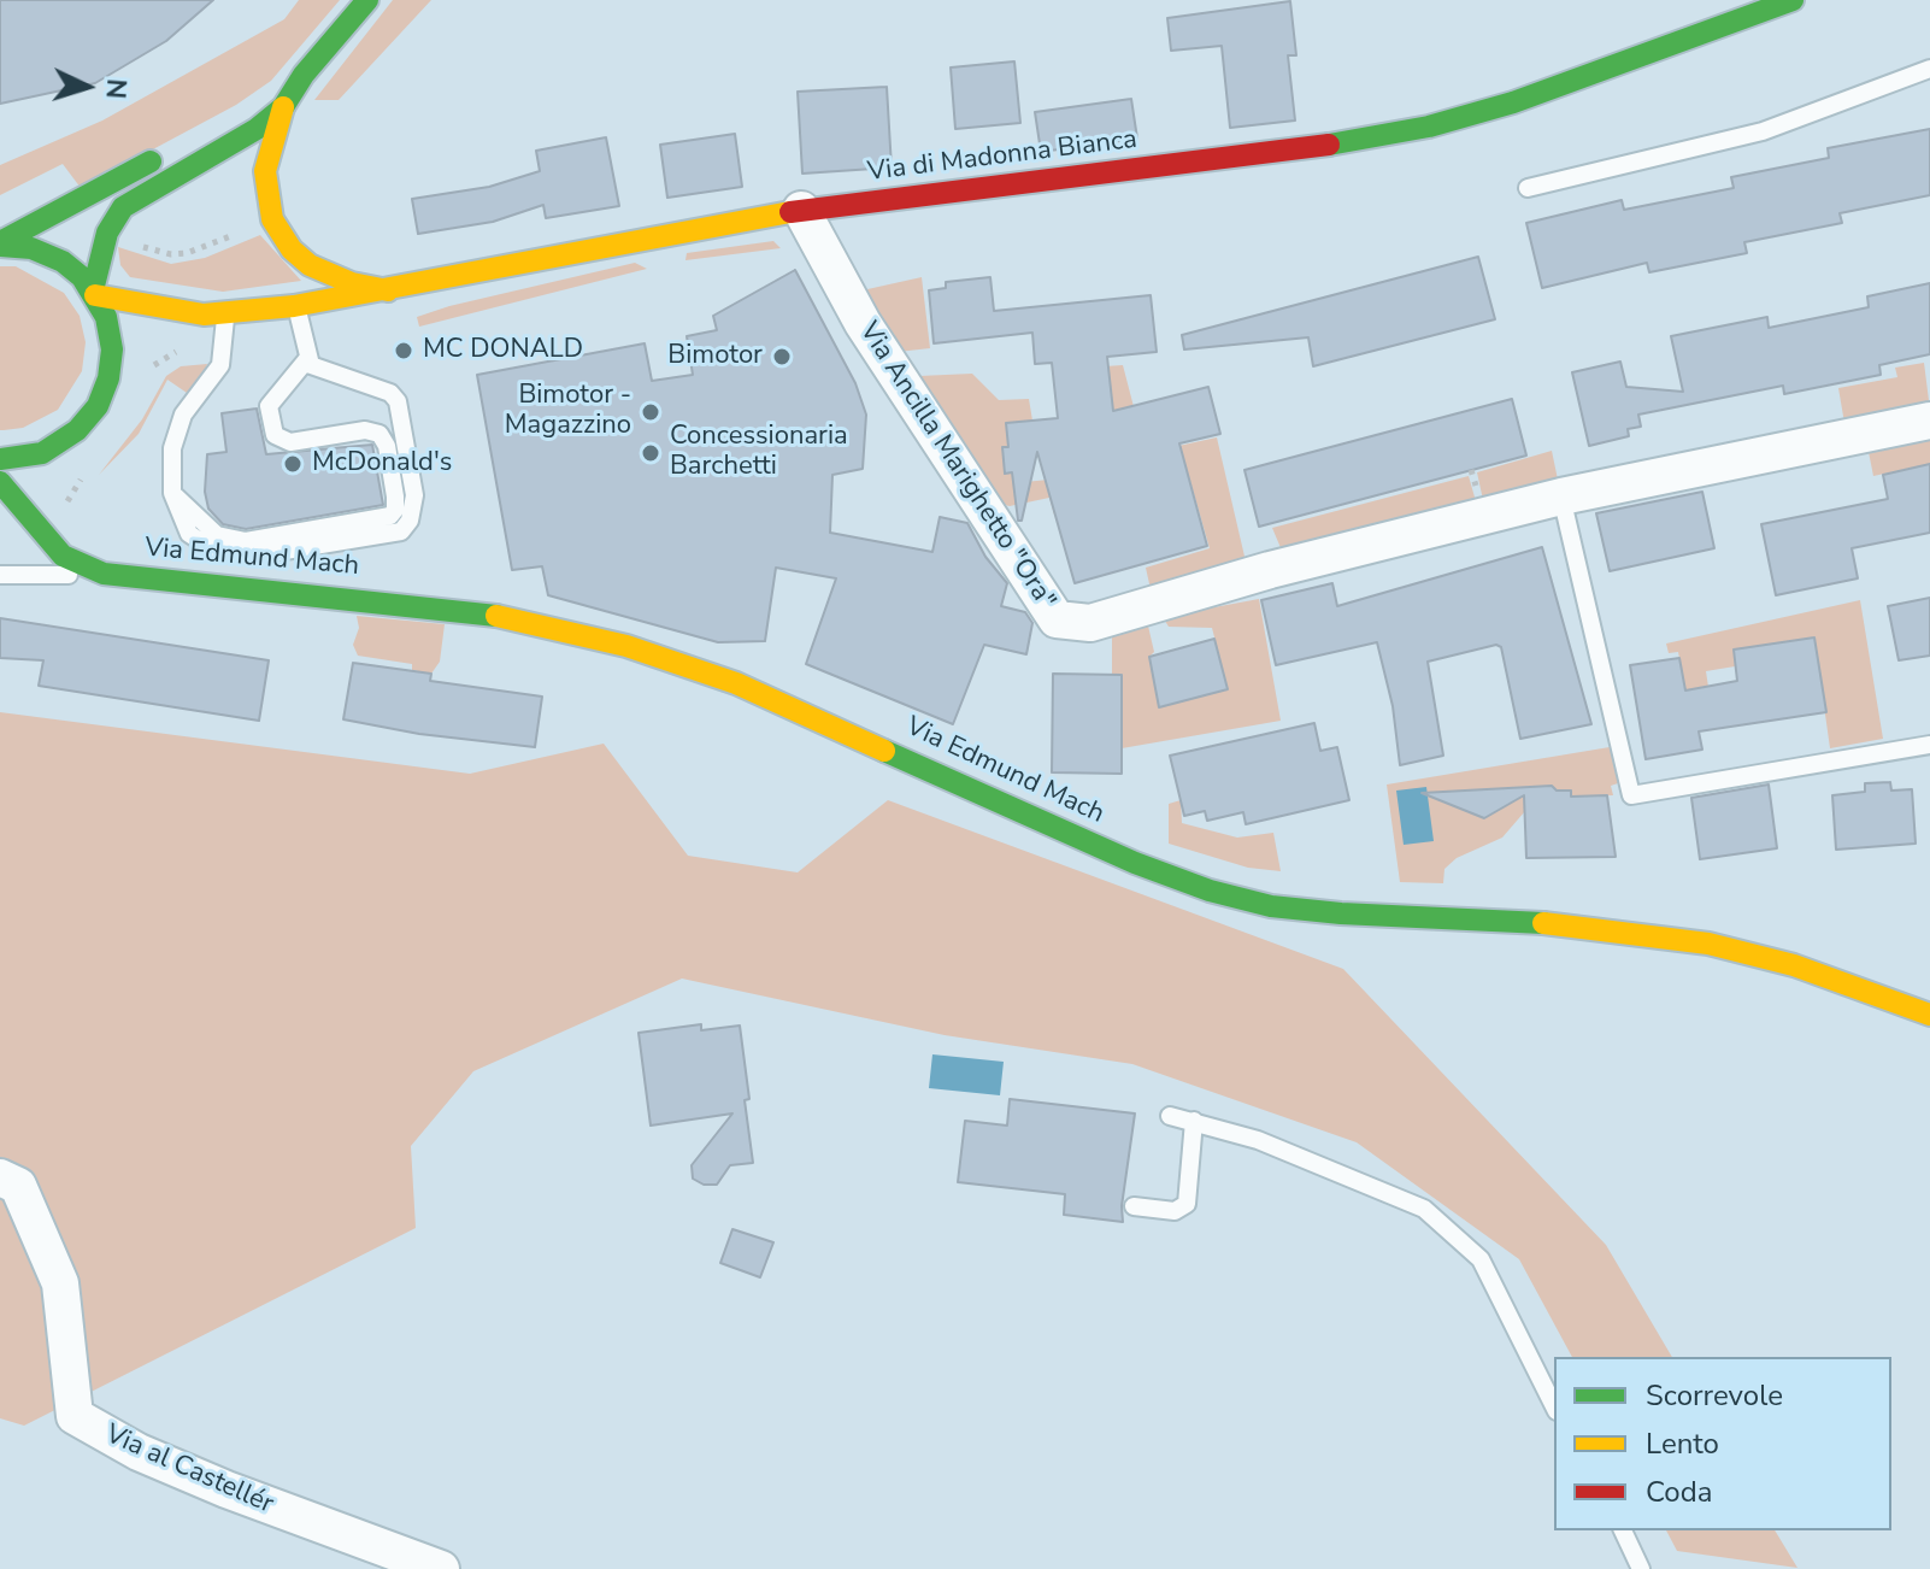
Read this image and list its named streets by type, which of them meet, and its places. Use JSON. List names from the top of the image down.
{
  "streets": {
    "main road": ["Via di Madonna Bianca", "Via Edmund Mach"],
    "street": ["Via Ancilla Marighetto \"Ora\"", "Via al Castellér"]
  },
  "crossings": [
    ["Via di Madonna Bianca", "Via Ancilla Marighetto \"Ora\""]
  ],
  "places": [
    "MC DONALD",
    "Bimotor",
    "Bimotor - Magazzino",
    "Concessionaria Barchetti",
    "McDonald's"
  ],
  "legend": ["Scorrevole", "Lento", "Coda"],
  "north": "right"
}
